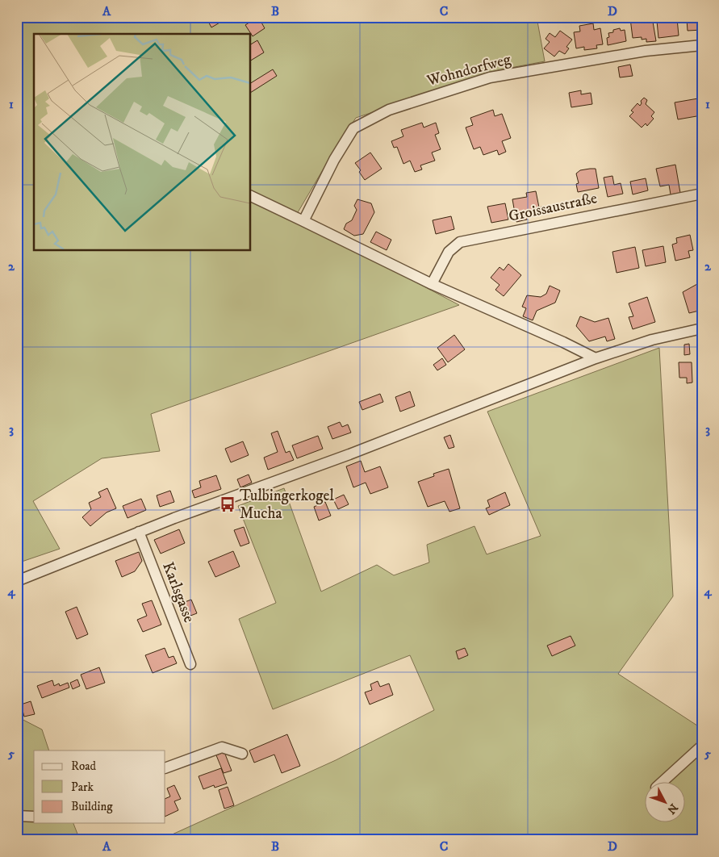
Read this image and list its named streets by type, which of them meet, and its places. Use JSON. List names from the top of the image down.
{
  "streets": {
    "street": ["Wohndorfweg", "Groissaustraße", "Karlsgasse"]
  },
  "places": {
    "bus stop": ["Tulbingerkogel Mucha"]
  },
  "legend": ["Road", "Park", "Building"],
  "north": "bottom right",
  "grid": {
    "columns": [
      "A",
      "B",
      "C",
      "D"
    ],
    "rows": [
      "1",
      "2",
      "3",
      "4",
      "5"
    ]
  }
}
